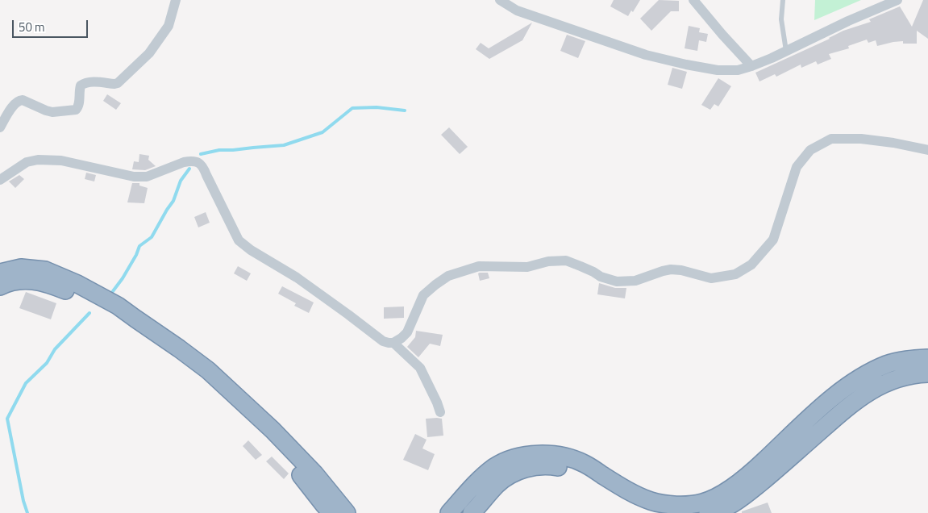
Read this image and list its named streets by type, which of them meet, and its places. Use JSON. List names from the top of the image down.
{
  "scale_bar": "50 m"
}
